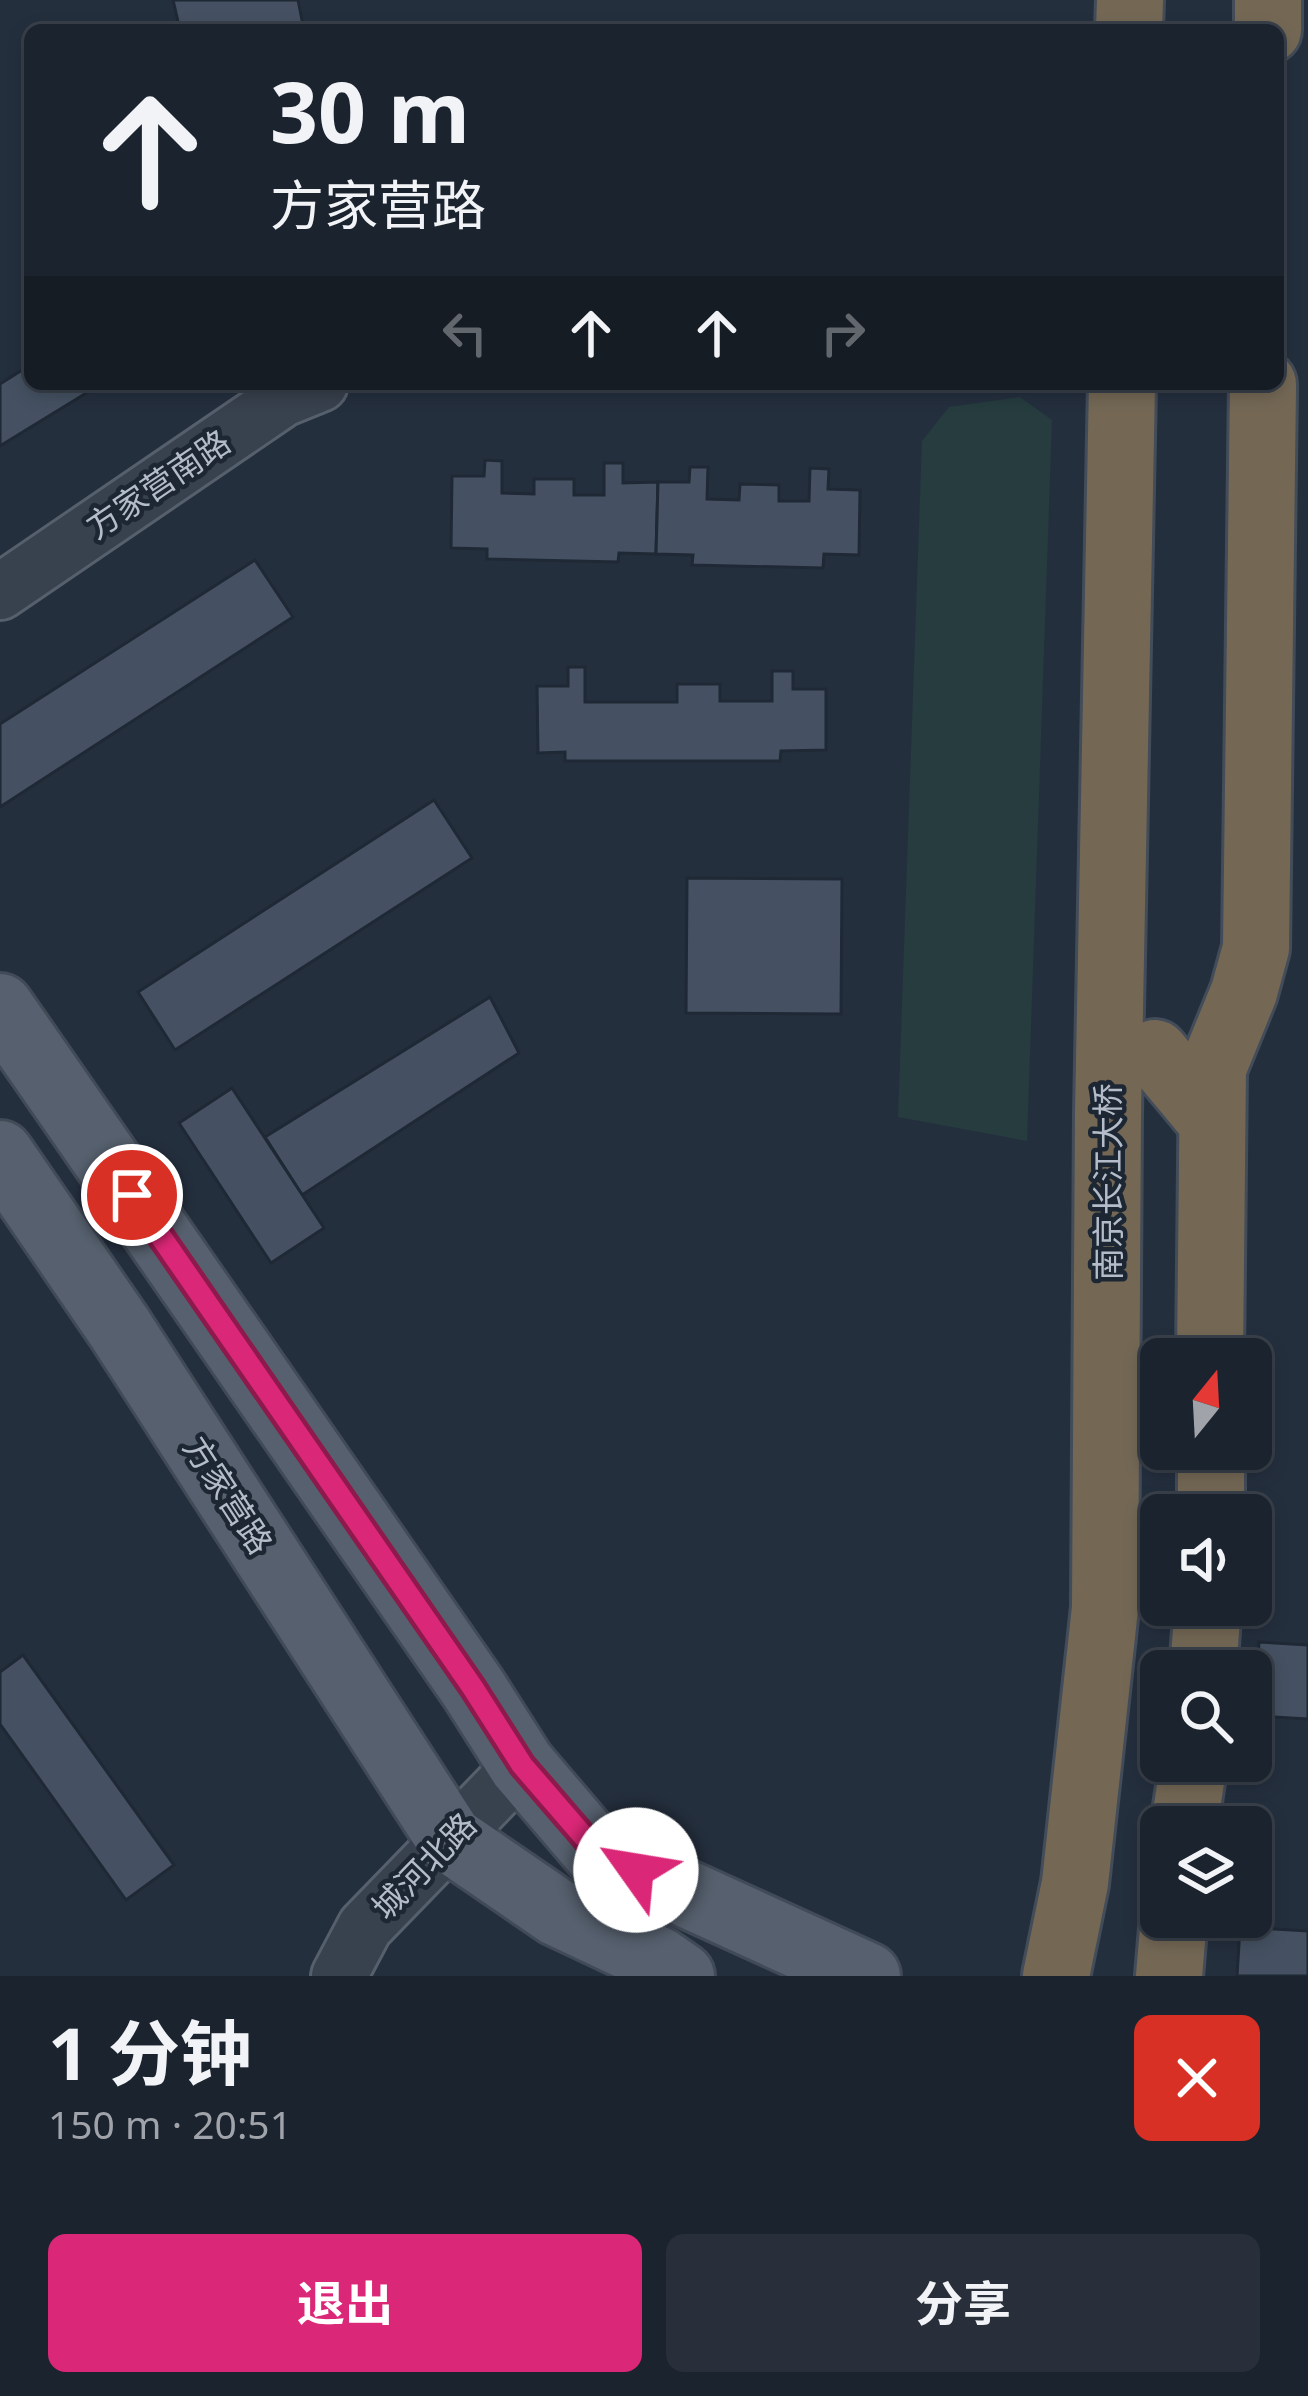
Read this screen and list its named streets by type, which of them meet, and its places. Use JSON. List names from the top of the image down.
{
  "streets": {
    "highway": ["南京长江大桥"],
    "main road": ["方家营路"],
    "street": ["方家营南路", "城河北路"]
  },
  "crossings": [
    ["方家营路", "城河北路"]
  ],
  "north": "top",
  "page": {
    "turn": ["30 m", "方家营路"],
    "heading": ["1 分钟", "150 m · 20:51"],
    "buttons": ["退出", "分享"]
  }
}
